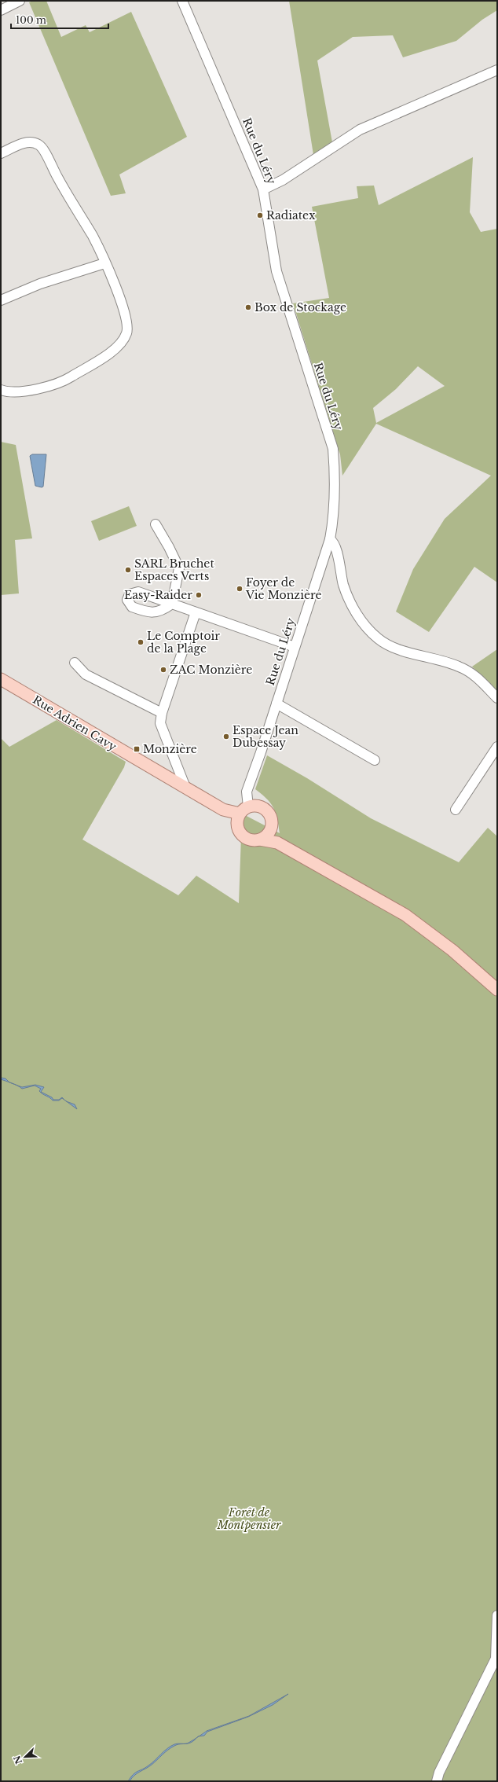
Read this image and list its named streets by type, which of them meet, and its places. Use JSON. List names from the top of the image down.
{
  "streets": {
    "main road": ["Rue Adrien Cavy"],
    "street": ["Rue du Léry"]
  },
  "crossings": [
    ["Rue du Léry", "Rue Adrien Cavy"]
  ],
  "parks": ["Forêt de Montpensier"],
  "places": {
    "other": [
      "Radiatex",
      "Box de Stockage",
      "SARL Bruchet Espaces Verts",
      "Foyer de Vie Monzière",
      "Easy-Raider",
      "Le Comptoir de la Plage",
      "ZAC Monzière",
      "Espace Jean Dubessay"
    ],
    "transit": ["Monzière"]
  },
  "scale_bar": "100 m",
  "north": "bottom left"
}
